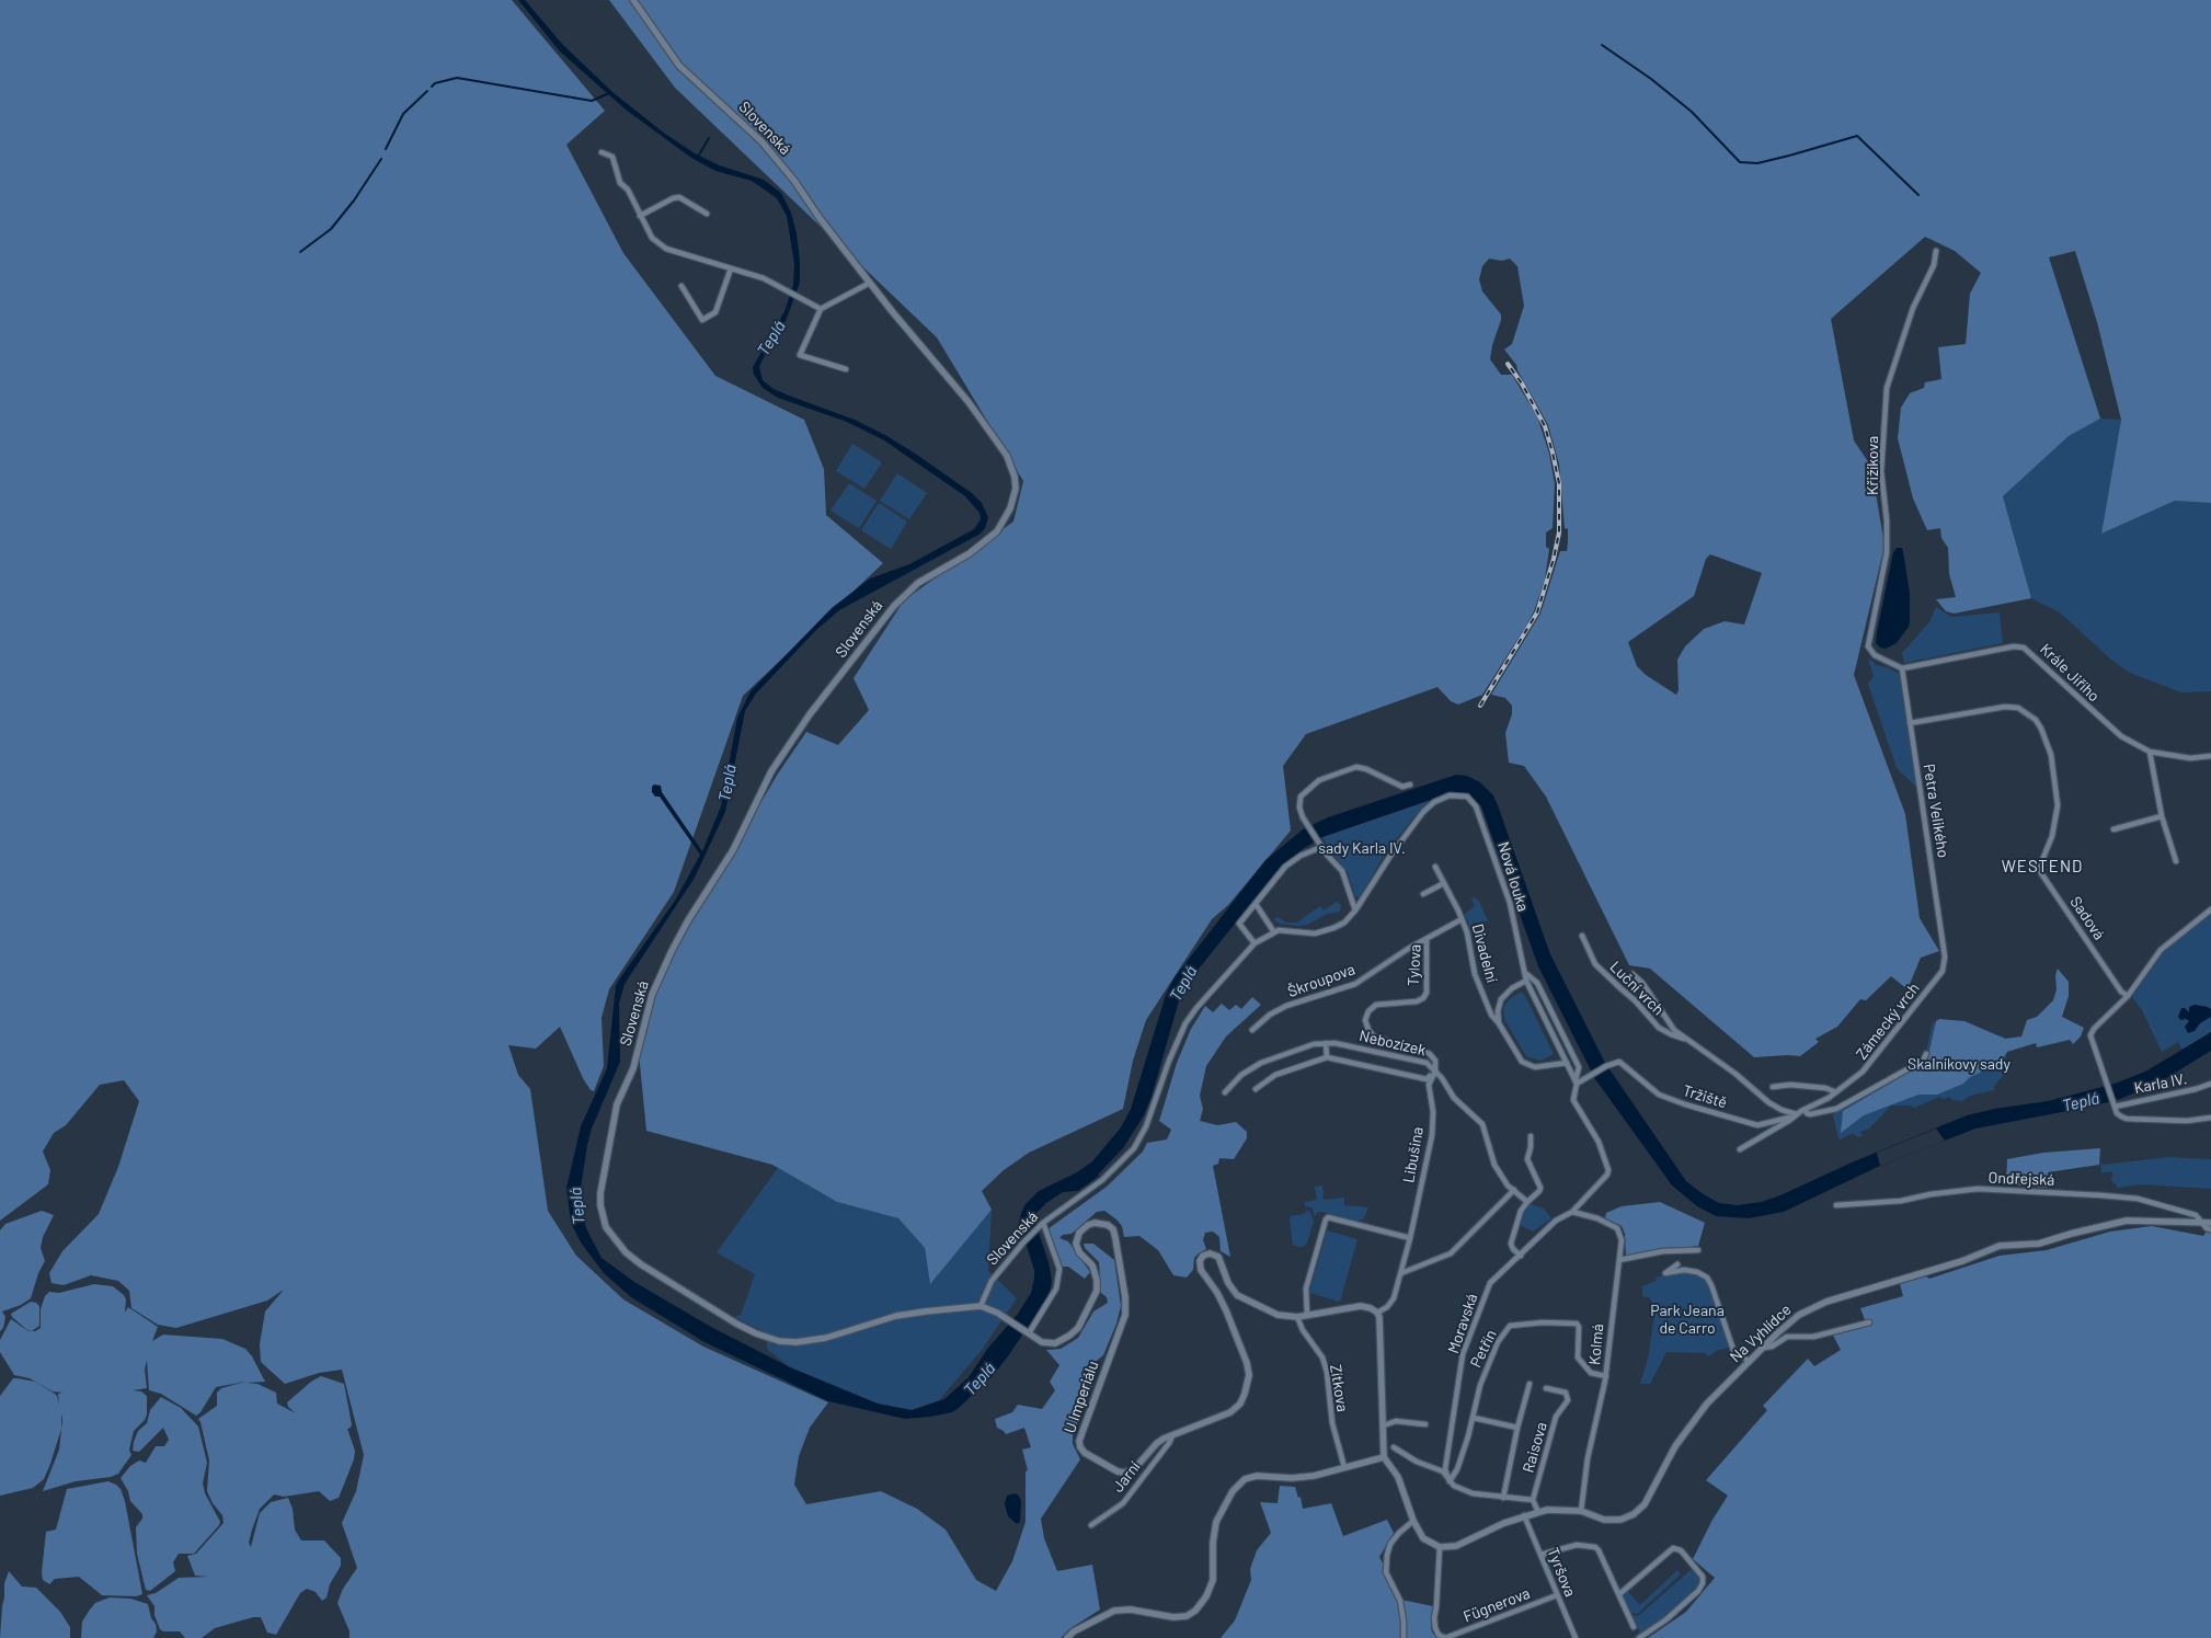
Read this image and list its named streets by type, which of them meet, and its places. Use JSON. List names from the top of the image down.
{
  "streets": {
    "street": [
      "Slovenská",
      "Křižíkova",
      "Krále Jiřího",
      "Petra Velikého",
      "Nová louka",
      "Sadová",
      "Divadelní",
      "Tylova",
      "Škroupova",
      "Luční vrch",
      "Zámecký vrch",
      "Nebozízek",
      "Karla IV.",
      "Tržiště",
      "Libušina",
      "Ondřejská",
      "Moravská",
      "Na Vyhlídce",
      "Kolmá",
      "Petřín",
      "Zítkova",
      "U Imperiálu",
      "Raisova",
      "Jarní",
      "Tyršova",
      "Fügnerova"
    ]
  },
  "crossings": [
    ["Slovenská", "Nová louka"],
    ["Slovenská", "U Imperiálu"],
    ["Křižíkova", "Krále Jiřího"],
    ["Křižíkova", "Petra Velikého"],
    ["Krále Jiřího", "Petra Velikého"],
    ["Petra Velikého", "Sadová"],
    ["Petra Velikého", "Zámecký vrch"],
    ["Nová louka", "Divadelní"],
    ["Nová louka", "Tržiště"],
    ["Nová louka", "Moravská"],
    ["Divadelní", "Tylova"],
    ["Tylova", "Škroupova"],
    ["Tylova", "Nebozízek"],
    ["Tylova", "Libušina"],
    ["Zámecký vrch", "Tržiště"],
    ["Nebozízek", "Libušina"],
    ["Tržiště", "Moravská"],
    ["Libušina", "U Imperiálu"],
    ["Ondřejská", "Na Vyhlídce"],
    ["Moravská", "Kolmá"],
    ["Moravská", "Petřín"],
    ["Na Vyhlídce", "Kolmá"],
    ["Na Vyhlídce", "Tyršova"],
    ["Kolmá", "Petřín"],
    ["Petřín", "Raisova"],
    ["Zítkova", "U Imperiálu"],
    ["U Imperiálu", "Jarní"],
    ["Tyršova", "Fügnerova"]
  ],
  "districts": ["WESTEND"],
  "water": ["Teplá"],
  "parks": ["sady Karla IV.", "Skalníkovy sady", "Park Jeana de Carro"]
}
